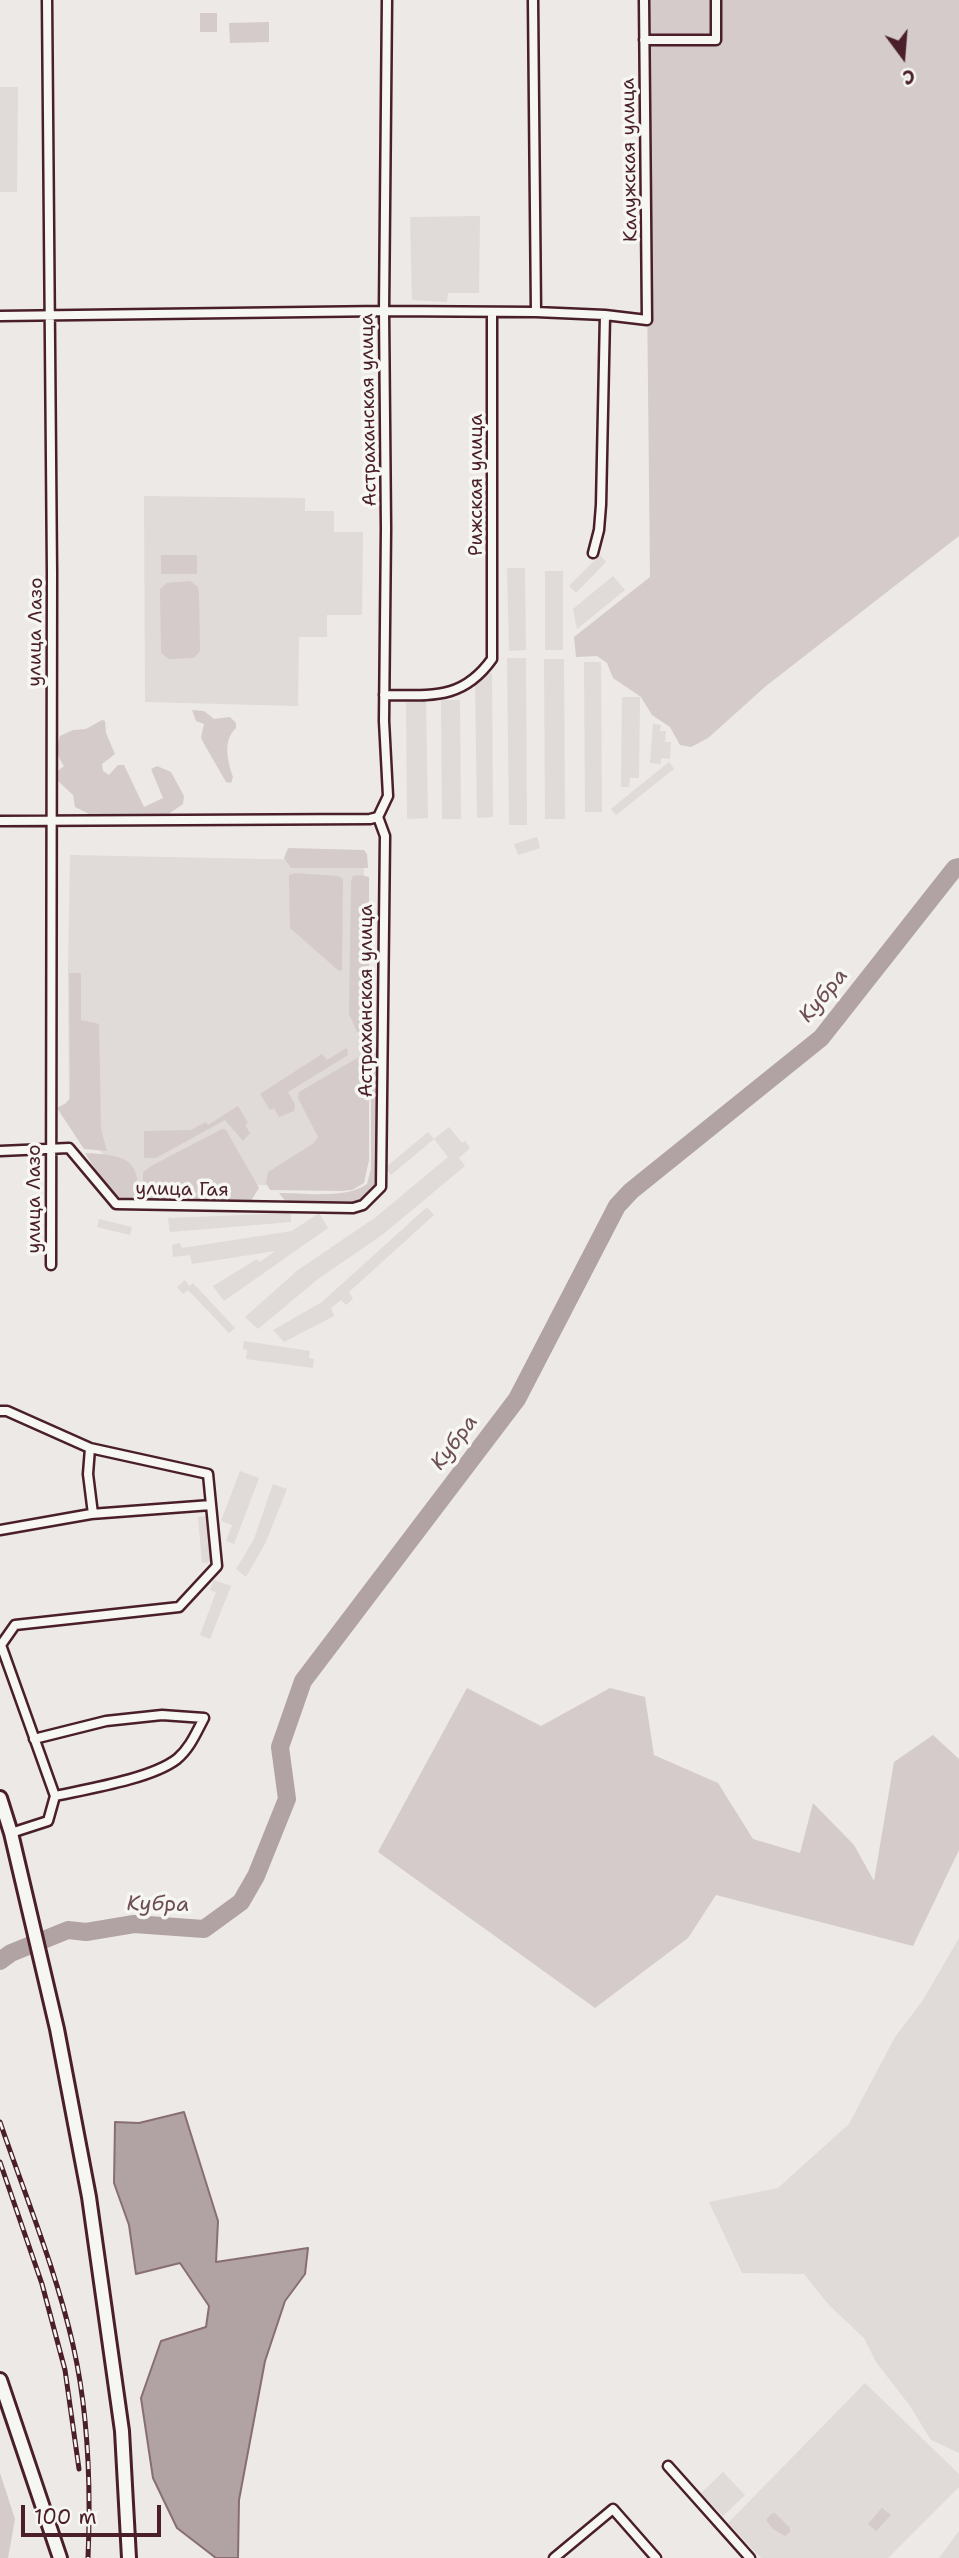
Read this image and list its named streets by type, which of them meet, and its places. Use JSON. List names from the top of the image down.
{
  "streets": {
    "street": [
      "Калужская улица",
      "Астраханская улица",
      "Рижская улица",
      "улица Лазо",
      "улица Гая"
    ]
  },
  "crossings": [
    ["Астраханская улица", "Рижская улица"],
    ["Астраханская улица", "улица Гая"],
    ["улица Лазо", "улица Гая"]
  ],
  "water": ["Кубра"],
  "scale_bar": "100 m",
  "north": "bottom"
}
